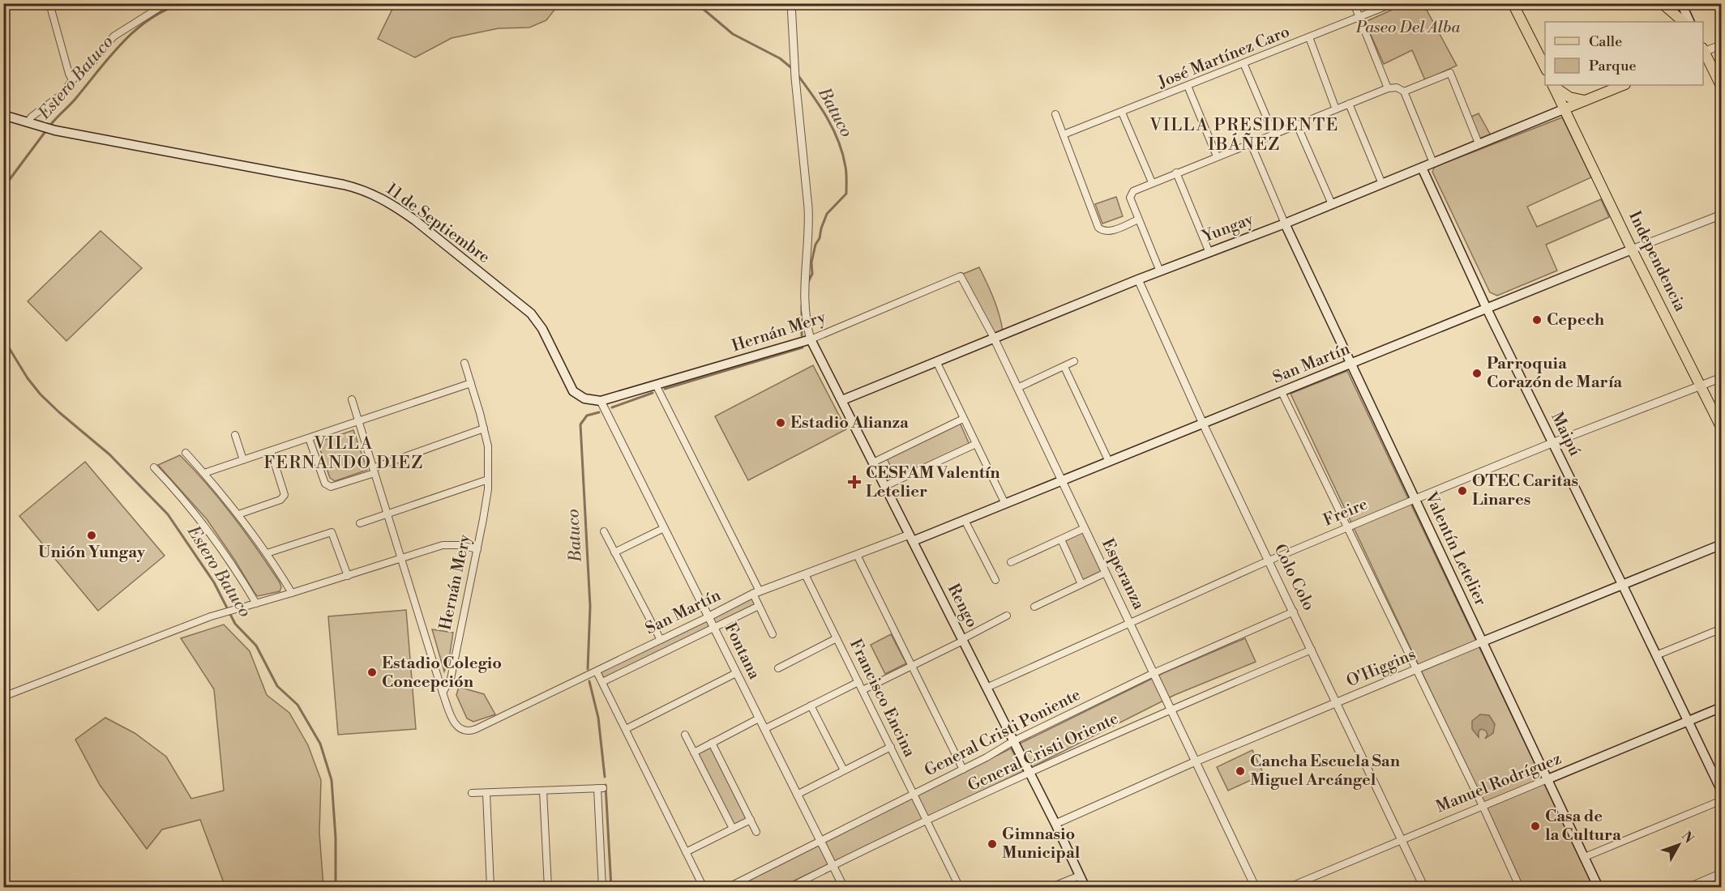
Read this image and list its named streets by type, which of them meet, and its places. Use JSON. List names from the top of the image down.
{
  "streets": {
    "main road": [
      "11 de Septiembre",
      "Yungay",
      "Independencia",
      "Hernán Mery",
      "San Martín",
      "Maipú",
      "Valentín Letelier",
      "Rengo",
      "O'Higgins",
      "Manuel Rodríguez"
    ],
    "street": [
      "José Martínez Caro",
      "Freire",
      "Esperanza",
      "Colo Colo",
      "Fontana",
      "Francisco Encina",
      "General Cristi Poniente",
      "General Cristi Oriente"
    ]
  },
  "crossings": [
    ["11 de Septiembre", "Hernán Mery"],
    ["11 de Septiembre", "Fontana"],
    ["Yungay", "Independencia"],
    ["Yungay", "Maipú"],
    ["Yungay", "Valentín Letelier"],
    ["Yungay", "Esperanza"],
    ["Yungay", "Colo Colo"],
    ["Yungay", "Rengo"],
    ["Independencia", "San Martín"],
    ["Independencia", "Freire"],
    ["Hernán Mery", "San Martín"],
    ["Hernán Mery", "Esperanza"],
    ["Hernán Mery", "Rengo"],
    ["Hernán Mery", "Fontana"],
    ["San Martín", "Maipú"],
    ["San Martín", "Valentín Letelier"],
    ["San Martín", "Esperanza"],
    ["San Martín", "Colo Colo"],
    ["San Martín", "Rengo"],
    ["San Martín", "Fontana"],
    ["San Martín", "Francisco Encina"],
    ["Maipú", "Freire"],
    ["Maipú", "O'Higgins"],
    ["Maipú", "Manuel Rodríguez"],
    ["Freire", "Valentín Letelier"],
    ["Freire", "Esperanza"],
    ["Freire", "Colo Colo"],
    ["Freire", "Rengo"],
    ["Valentín Letelier", "O'Higgins"],
    ["Valentín Letelier", "Manuel Rodríguez"],
    ["Esperanza", "O'Higgins"],
    ["Esperanza", "General Cristi Poniente"],
    ["Esperanza", "General Cristi Oriente"],
    ["Colo Colo", "O'Higgins"],
    ["Colo Colo", "General Cristi Poniente"],
    ["Colo Colo", "General Cristi Oriente"],
    ["Colo Colo", "Manuel Rodríguez"],
    ["Rengo", "O'Higgins"],
    ["Rengo", "General Cristi Poniente"],
    ["Rengo", "General Cristi Oriente"],
    ["Fontana", "General Cristi Poniente"],
    ["Fontana", "General Cristi Oriente"],
    ["Francisco Encina", "General Cristi Poniente"],
    ["Francisco Encina", "General Cristi Oriente"]
  ],
  "districts": ["VILLA PRESIDENTE IBÁÑEZ", "VILLA FERNANDO DIEZ"],
  "water": ["Estero Batuco", "Batuco"],
  "parks": ["Paseo Del Alba"],
  "places": {
    "other": [
      "Cepech",
      "Parroquia Corazón de María",
      "Estadio Alianza",
      "OTEC Caritas Linares",
      "Unión Yungay",
      "Estadio Colegio Concepción",
      "Cancha Escuela San Miguel Arcángel",
      "Casa de la Cultura",
      "Gimnasio Municipal"
    ],
    "health": ["CESFAM Valentín Letelier"]
  },
  "legend": ["Calle", "Parque"],
  "north": "top right"
}
